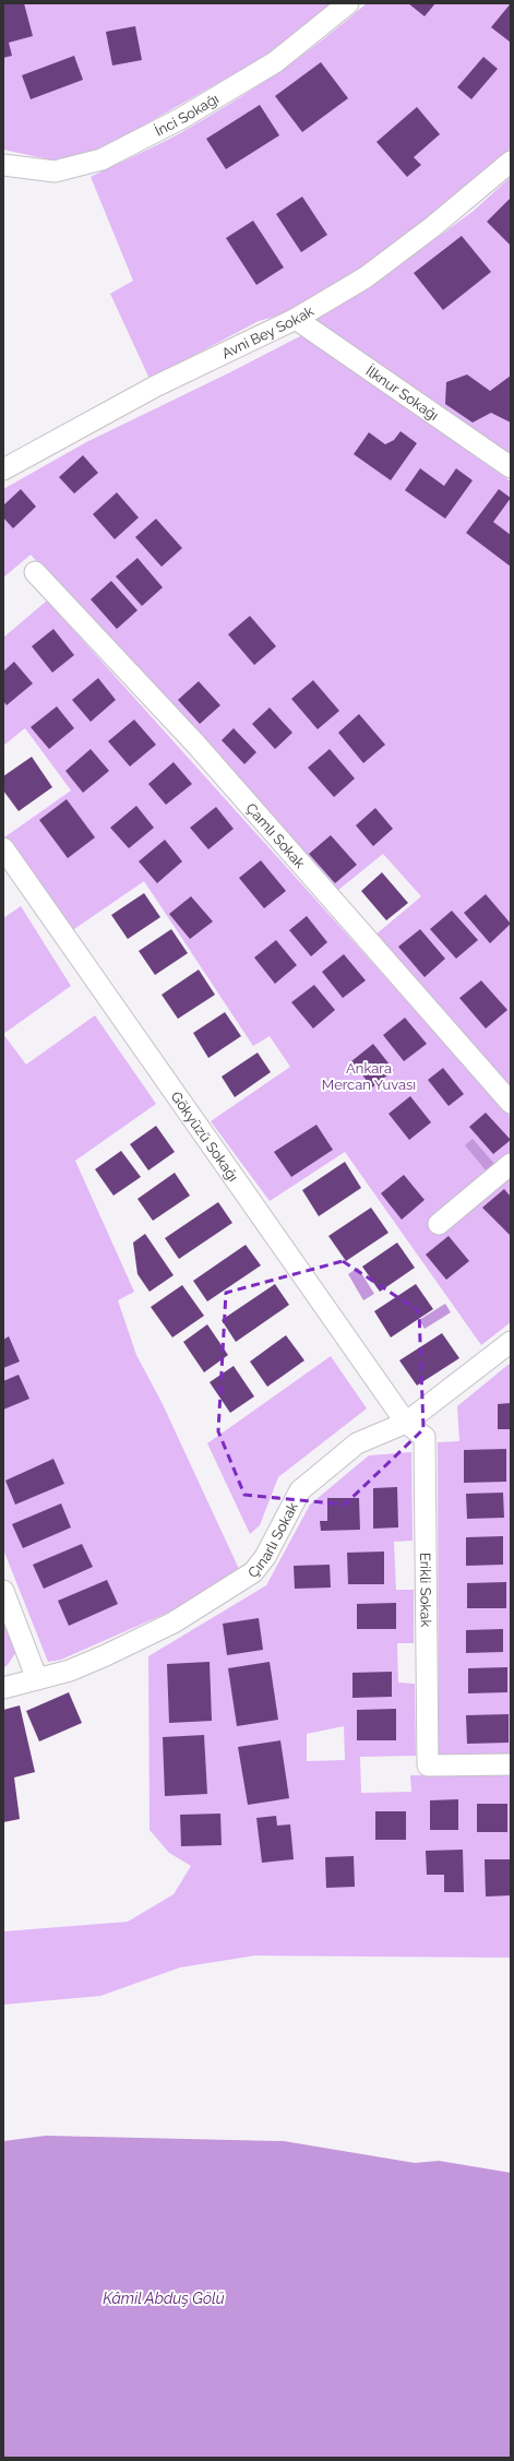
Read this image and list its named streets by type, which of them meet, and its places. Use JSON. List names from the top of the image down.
{
  "streets": {
    "street": [
      "İnci Sokağı",
      "Avni Bey Sokak",
      "İlknur Sokağı",
      "Çamlı Sokak",
      "Gökyüzü Sokağı",
      "Çınarlı Sokak",
      "Erikli Sokak"
    ]
  },
  "crossings": [
    ["Avni Bey Sokak", "İlknur Sokağı"],
    ["Gökyüzü Sokağı", "Çınarlı Sokak"],
    ["Gökyüzü Sokağı", "Erikli Sokak"],
    ["Çınarlı Sokak", "Erikli Sokak"]
  ],
  "water": ["Kâmil Abduş Gölü"],
  "parks": ["Ankara Mercan Yuvası"]
}
